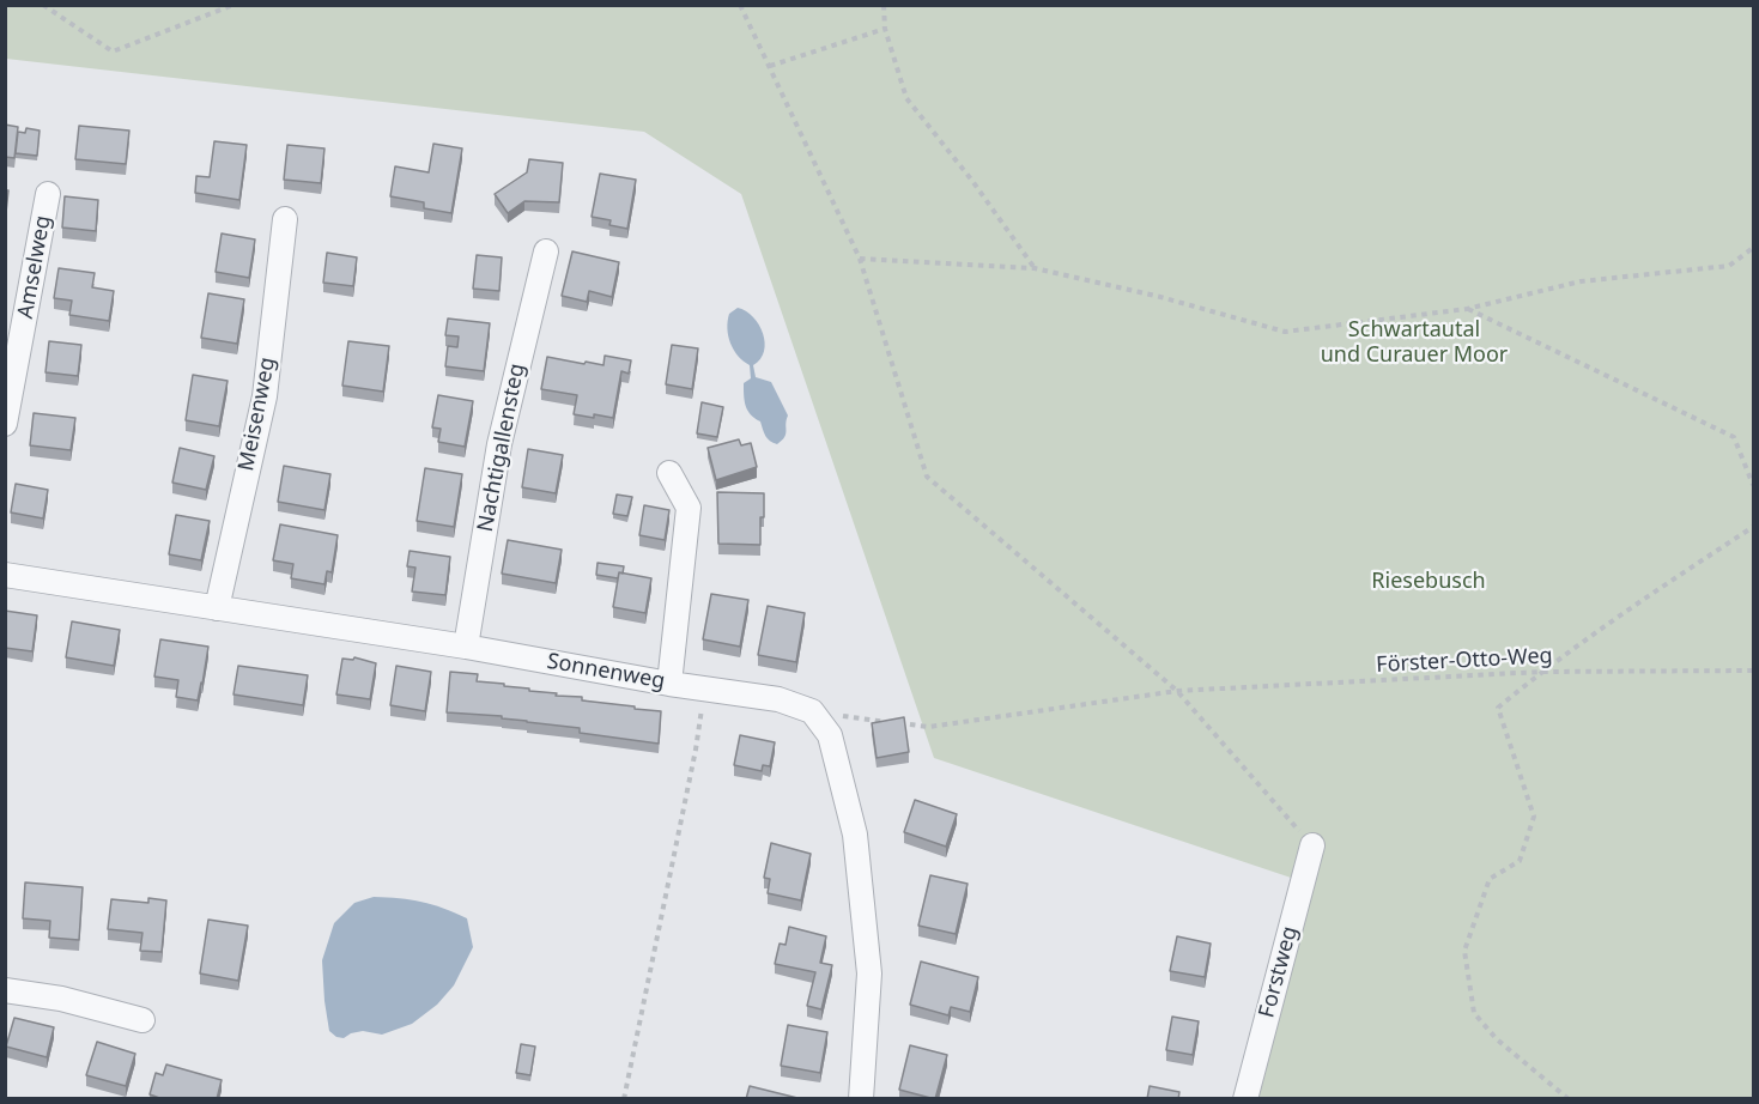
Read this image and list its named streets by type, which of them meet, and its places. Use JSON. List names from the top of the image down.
{
  "streets": {
    "street": [
      "Amselweg",
      "Meisenweg",
      "Nachtigallensteg",
      "Sonnenweg",
      "Forstweg"
    ],
    "path": ["Förster-Otto-Weg"]
  },
  "crossings": [
    ["Meisenweg", "Sonnenweg"],
    ["Nachtigallensteg", "Sonnenweg"],
    ["Förster-Otto-Weg", "Sonnenweg"]
  ],
  "parks": ["Schwartautal und Curauer Moor", "Riesebusch"]
}
